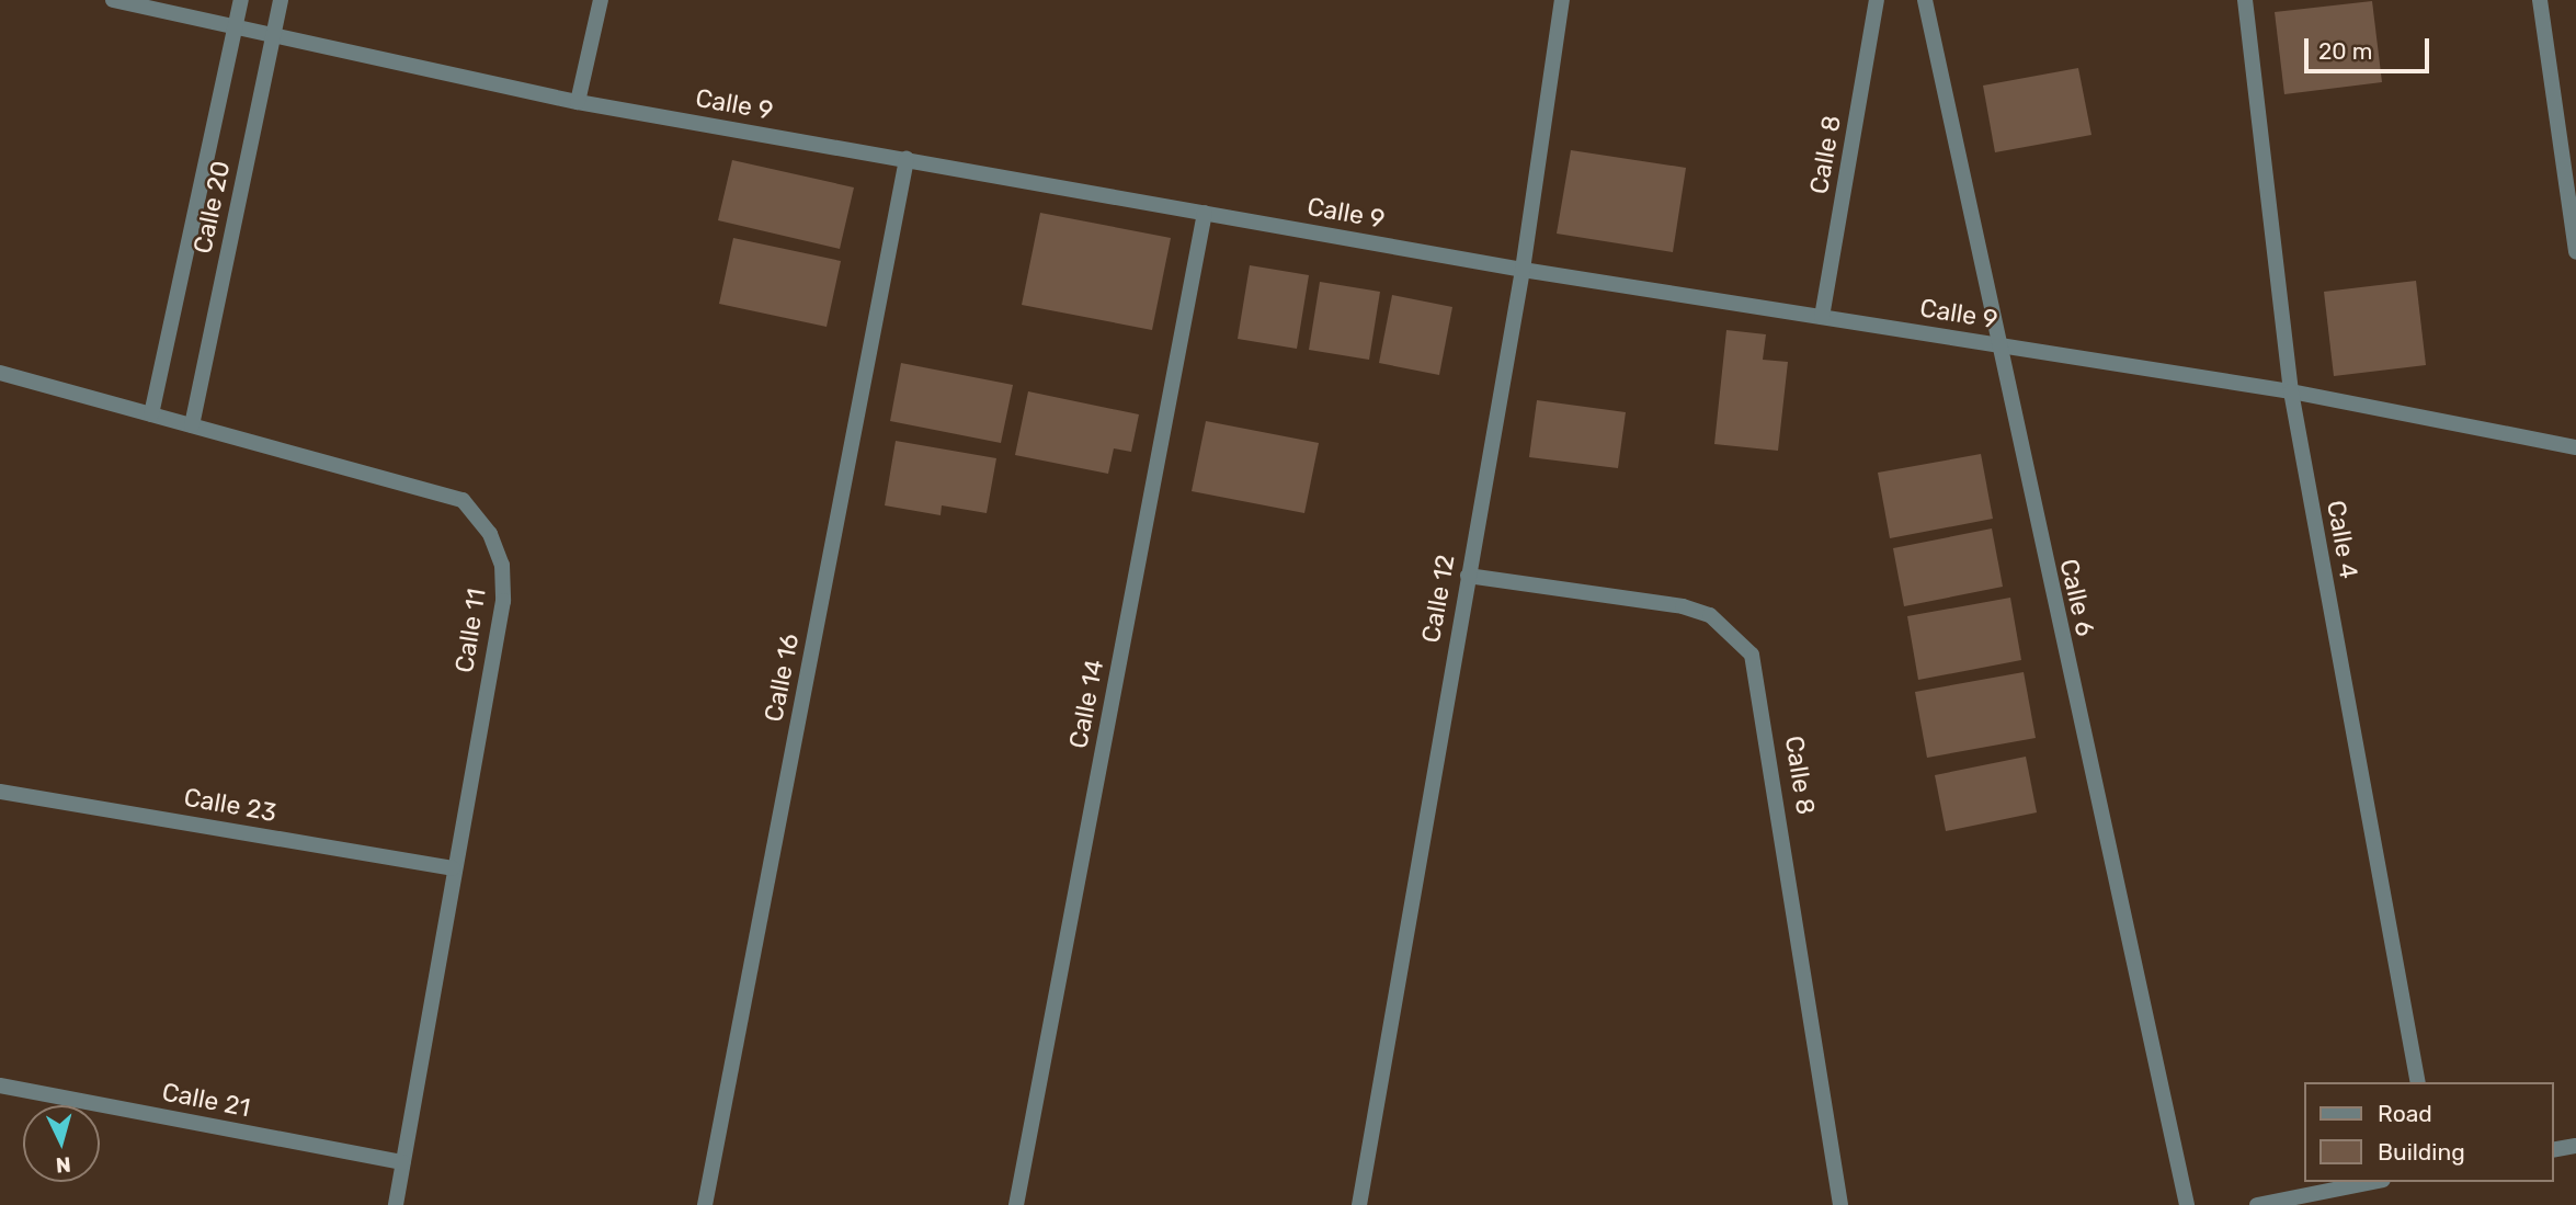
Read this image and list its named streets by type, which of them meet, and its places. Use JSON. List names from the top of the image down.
{
  "streets": {
    "street": [
      "Calle 9",
      "Calle 8",
      "Calle 20",
      "Calle 4",
      "Calle 6",
      "Calle 12",
      "Calle 11",
      "Calle 16",
      "Calle 14",
      "Calle 23",
      "Calle 21"
    ]
  },
  "crossings": [
    ["Calle 9", "Calle 8"],
    ["Calle 9", "Calle 20"],
    ["Calle 9", "Calle 4"],
    ["Calle 9", "Calle 6"],
    ["Calle 9", "Calle 12"],
    ["Calle 9", "Calle 16"],
    ["Calle 9", "Calle 14"],
    ["Calle 8", "Calle 12"],
    ["Calle 20", "Calle 11"],
    ["Calle 11", "Calle 23"],
    ["Calle 11", "Calle 21"]
  ],
  "legend": ["Road", "Building"],
  "scale_bar": "20 m",
  "north": "bottom"
}
